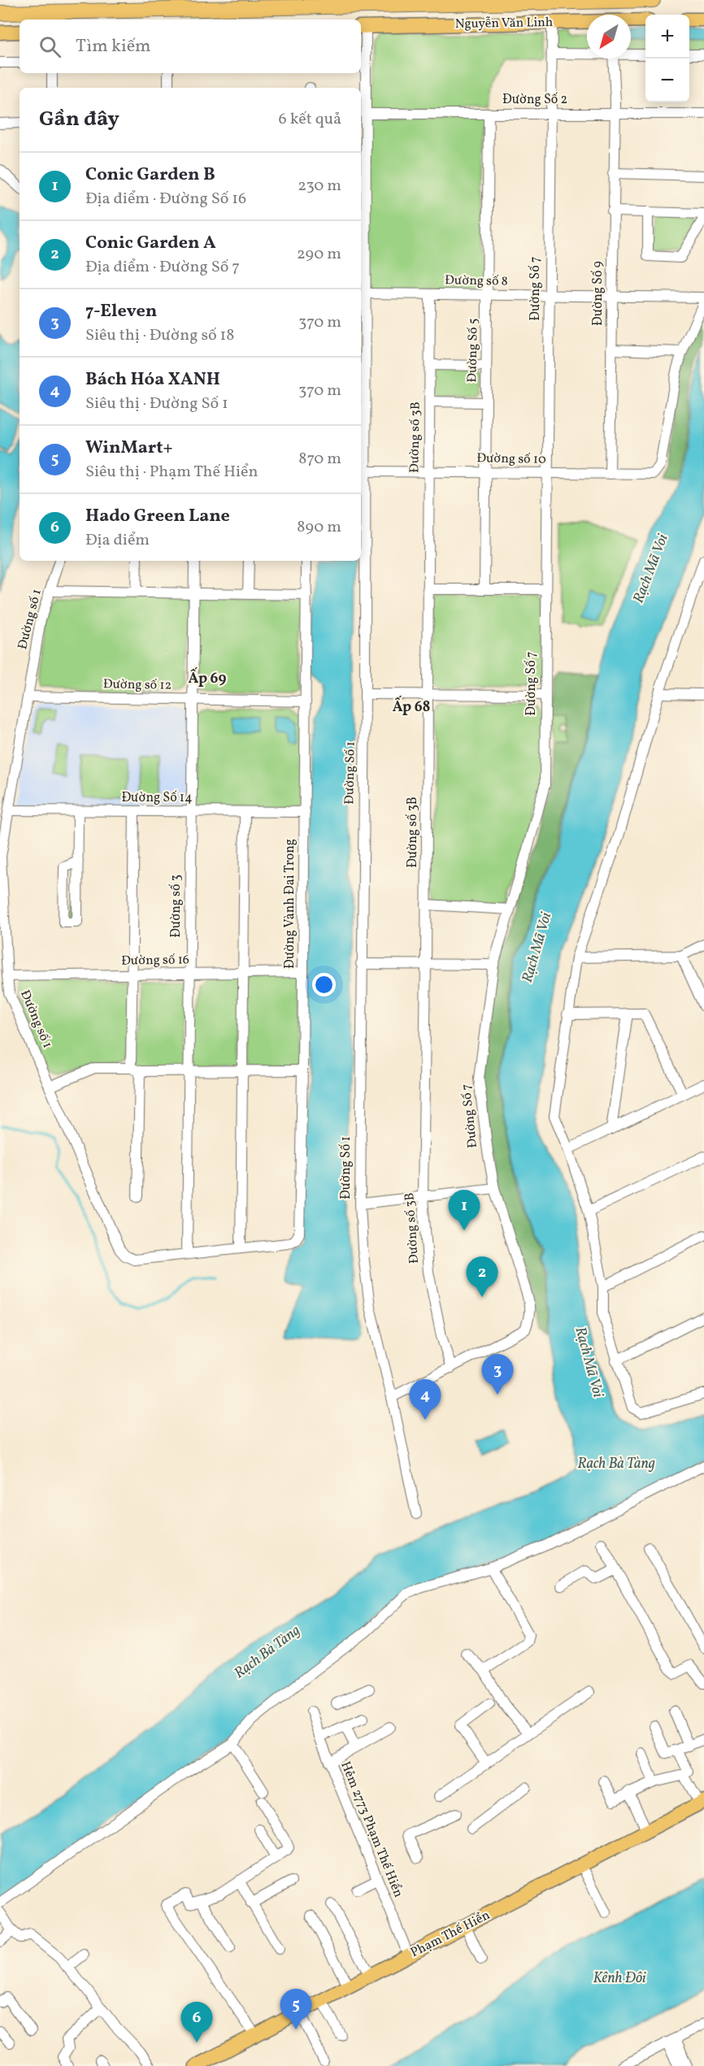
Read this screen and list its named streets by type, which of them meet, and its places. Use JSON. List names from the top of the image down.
{
  "streets": {
    "highway": ["Nguyễn Văn Linh"],
    "main road": ["Phạm Thế Hiển"],
    "street": [
      "Đường Số 2",
      "Đường số 8",
      "Đường Số 7",
      "Đường Số 9",
      "Đường Số 5",
      "Đường số 3B",
      "Đường số 10",
      "Đường số 1",
      "Đường số 12",
      "Đường Số 1",
      "Đường Số 14",
      "Đường Vành Đai Trong",
      "Đường số 3",
      "Đường số 16",
      "Hẻm 2773 Phạm Thế Hiển"
    ]
  },
  "crossings": [
    ["Nguyễn Văn Linh", "Đường Số 7"],
    ["Nguyễn Văn Linh", "Đường Số 1"],
    ["Đường Số 2", "Đường Số 7"],
    ["Đường Số 2", "Đường Số 9"],
    ["Đường Số 2", "Đường Số 5"],
    ["Đường Số 2", "Đường Số 1"],
    ["Đường số 8", "Đường Số 7"],
    ["Đường số 8", "Đường Số 9"],
    ["Đường số 8", "Đường Số 5"],
    ["Đường số 8", "Đường số 3B"],
    ["Đường số 8", "Đường Số 1"],
    ["Đường Số 7", "Đường số 3B"],
    ["Đường Số 7", "Đường số 10"],
    ["Đường Số 9", "Đường số 10"],
    ["Đường Số 5", "Đường số 10"],
    ["Đường số 3B", "Đường số 10"],
    ["Đường số 10", "Đường Số 1"],
    ["Đường số 1", "Đường số 12"],
    ["Đường số 1", "Đường Số 14"],
    ["Đường số 1", "Đường Vành Đai Trong"],
    ["Đường số 1", "Đường số 3"],
    ["Đường số 1", "Đường số 16"],
    ["Đường số 12", "Đường Vành Đai Trong"],
    ["Đường số 12", "Đường số 3"],
    ["Đường Số 14", "Đường Vành Đai Trong"],
    ["Đường Số 14", "Đường số 3"],
    ["Đường Vành Đai Trong", "Đường số 16"],
    ["Đường số 3", "Đường số 16"],
    ["Hẻm 2773 Phạm Thế Hiển", "Phạm Thế Hiển"]
  ],
  "districts": ["Ấp 69", "Ấp 68"],
  "water": ["Rạch Mã Voi", "Rạch Bà Tàng", "Kênh Đôi"],
  "north": "bottom left",
  "page": {
    "map_buttons": ["+", "−"],
    "search": "Tìm kiếm",
    "heading": ["Gần đây", "6 kết quả"],
    "list": [
      {
        "mark": "1",
        "name": "Conic Garden B",
        "note": "Địa điểm · Đường Số 16",
        "value": "230 m"
      },
      {
        "mark": "2",
        "name": "Conic Garden A",
        "note": "Địa điểm · Đường Số 7",
        "value": "290 m"
      },
      {
        "mark": "3",
        "name": "7-Eleven",
        "note": "Siêu thị · Đường số 18",
        "value": "370 m"
      },
      {
        "mark": "4",
        "name": "Bách Hóa XANH",
        "note": "Siêu thị · Đường Số 1",
        "value": "370 m"
      },
      {
        "mark": "5",
        "name": "WinMart+",
        "note": "Siêu thị · Phạm Thế Hiển",
        "value": "870 m"
      },
      {
        "mark": "6",
        "name": "Hado Green Lane",
        "note": "Địa điểm",
        "value": "890 m"
      }
    ],
    "pins": [
      "1",
      "2",
      "3",
      "4",
      "5",
      "6"
    ]
  }
}
